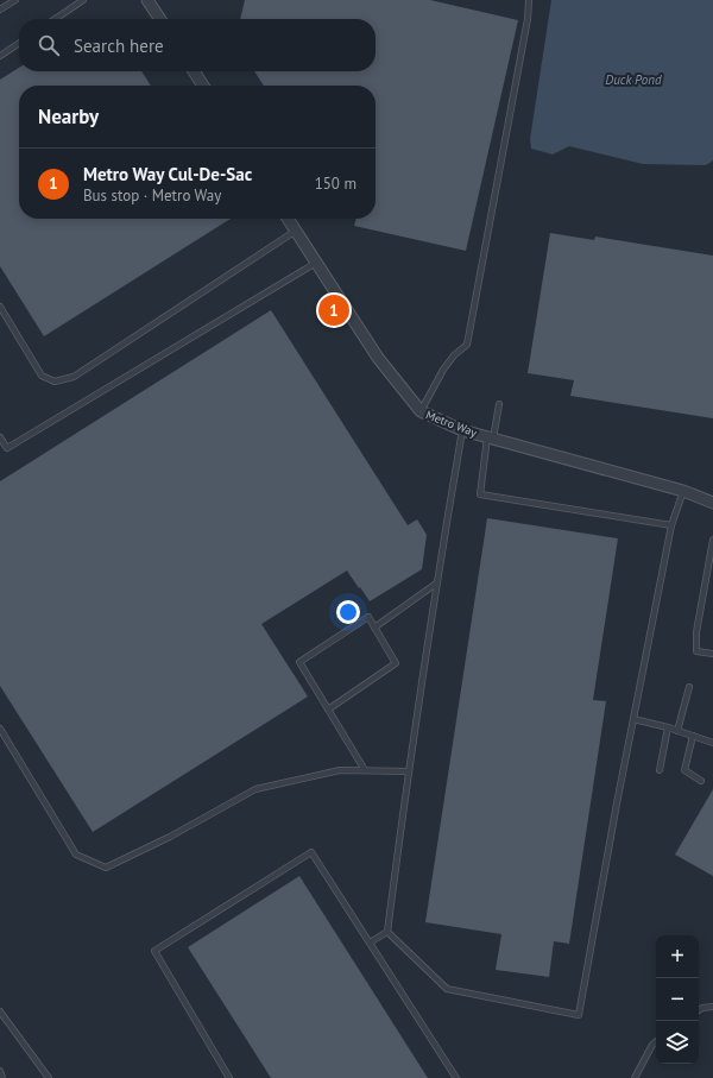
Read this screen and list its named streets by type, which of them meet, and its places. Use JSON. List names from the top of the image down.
{
  "streets": {
    "street": ["Metro Way"]
  },
  "water": ["Duck Pond"],
  "page": {
    "search": "Search here",
    "heading": "Nearby",
    "list": [
      {
        "mark": "1",
        "name": "Metro Way Cul-De-Sac",
        "note": "Bus stop · Metro Way",
        "value": "150 m"
      }
    ],
    "pins": "1",
    "map_buttons": ["+", "−"]
  }
}
